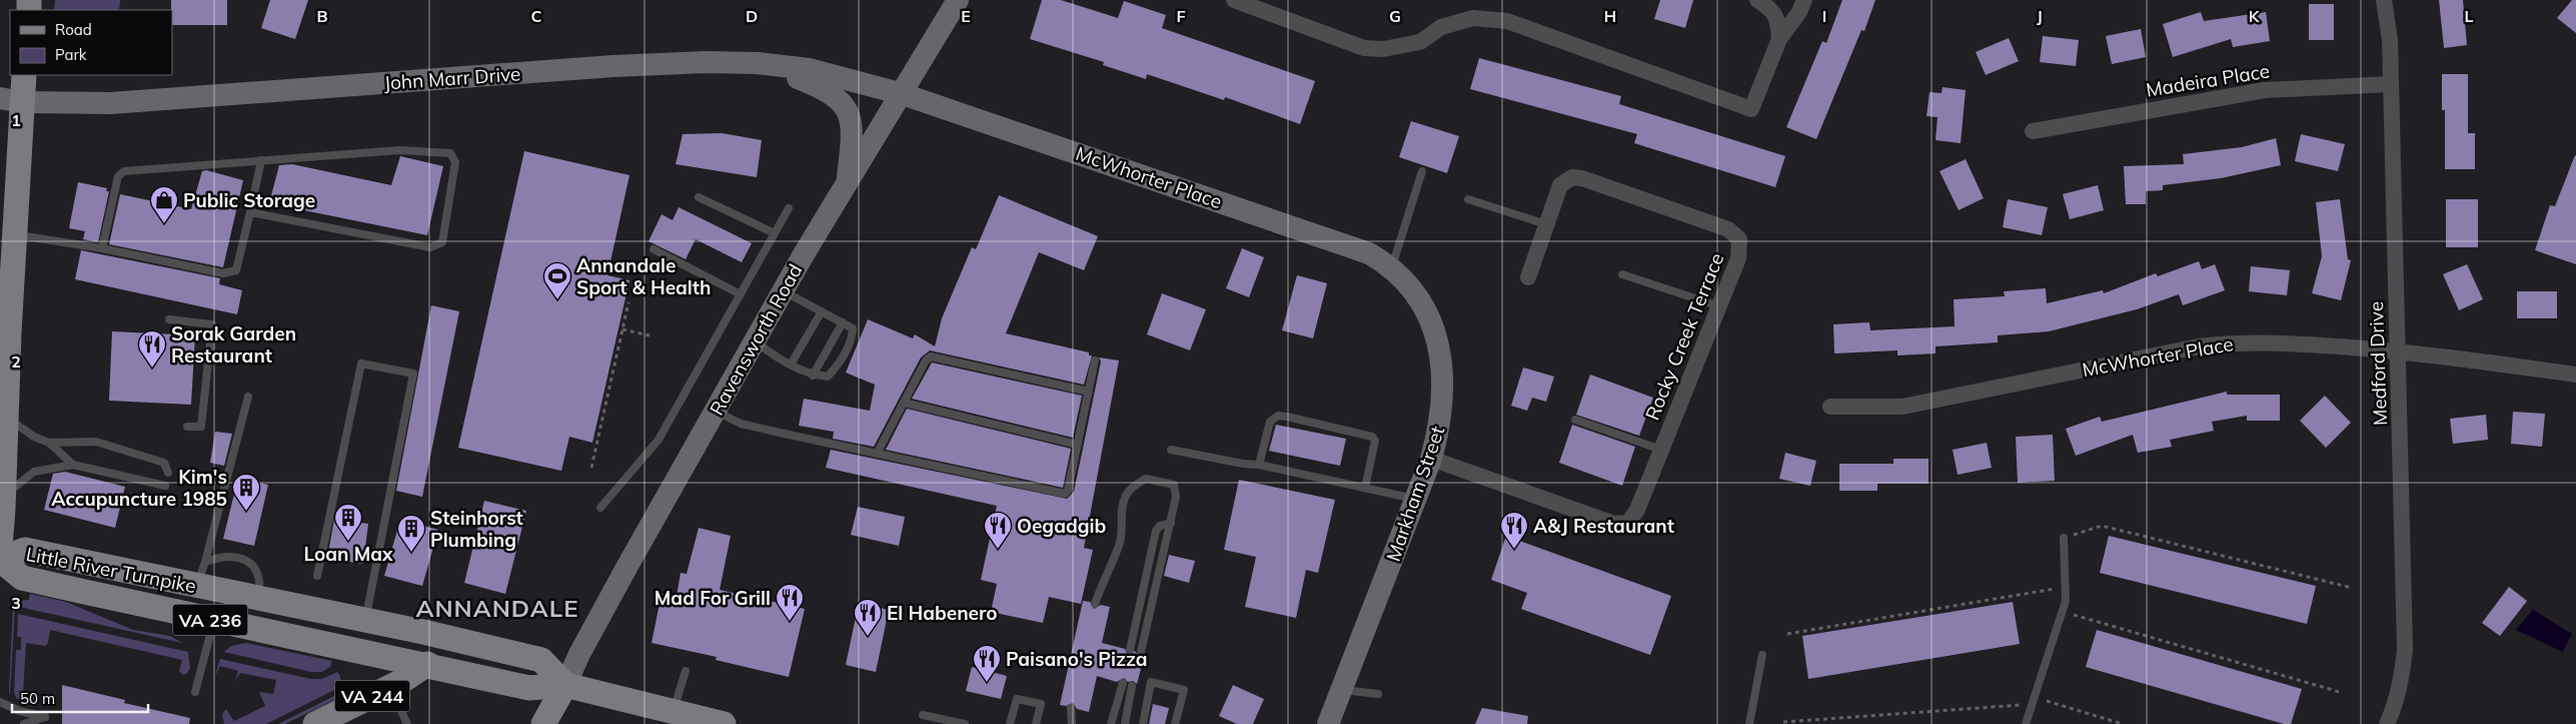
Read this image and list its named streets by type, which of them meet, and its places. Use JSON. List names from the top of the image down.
{
  "streets": {
    "main road": ["Little River Turnpike", "VA 236", "VA 244"],
    "street": [
      "John Marr Drive",
      "Madeira Place",
      "McWhorter Place",
      "Rocky Creek Terrace",
      "Ravensworth Road",
      "Medford Drive",
      "Markham Street"
    ]
  },
  "crossings": [
    ["John Marr Drive", "McWhorter Place"],
    ["John Marr Drive", "Ravensworth Road"],
    ["Madeira Place", "Medford Drive"],
    ["McWhorter Place", "Ravensworth Road"],
    ["McWhorter Place", "Medford Drive"],
    ["McWhorter Place", "Markham Street"],
    ["Rocky Creek Terrace", "Markham Street"],
    ["Ravensworth Road", "Little River Turnpike"],
    ["Little River Turnpike", "VA 244"]
  ],
  "districts": ["ANNANDALE"],
  "places": {
    "shop": ["Public Storage"],
    "sports": ["Annandale Sport & Health"],
    "restaurant": [
      "Sorak Garden Restaurant",
      "Oegadgib",
      "A&J Restaurant",
      "Mad For Grill",
      "El Habenero",
      "Paisano's Pizza"
    ],
    "building": ["Kim's Accupuncture 1985", "Loan Max", "Steinhorst Plumbing"]
  },
  "legend": ["Road", "Park"],
  "scale_bar": "50 m",
  "grid": {
    "columns": [
      "B",
      "C",
      "D",
      "E",
      "F",
      "G",
      "H",
      "I",
      "J",
      "K",
      "L"
    ],
    "rows": ["1", "2", "3"]
  }
}
